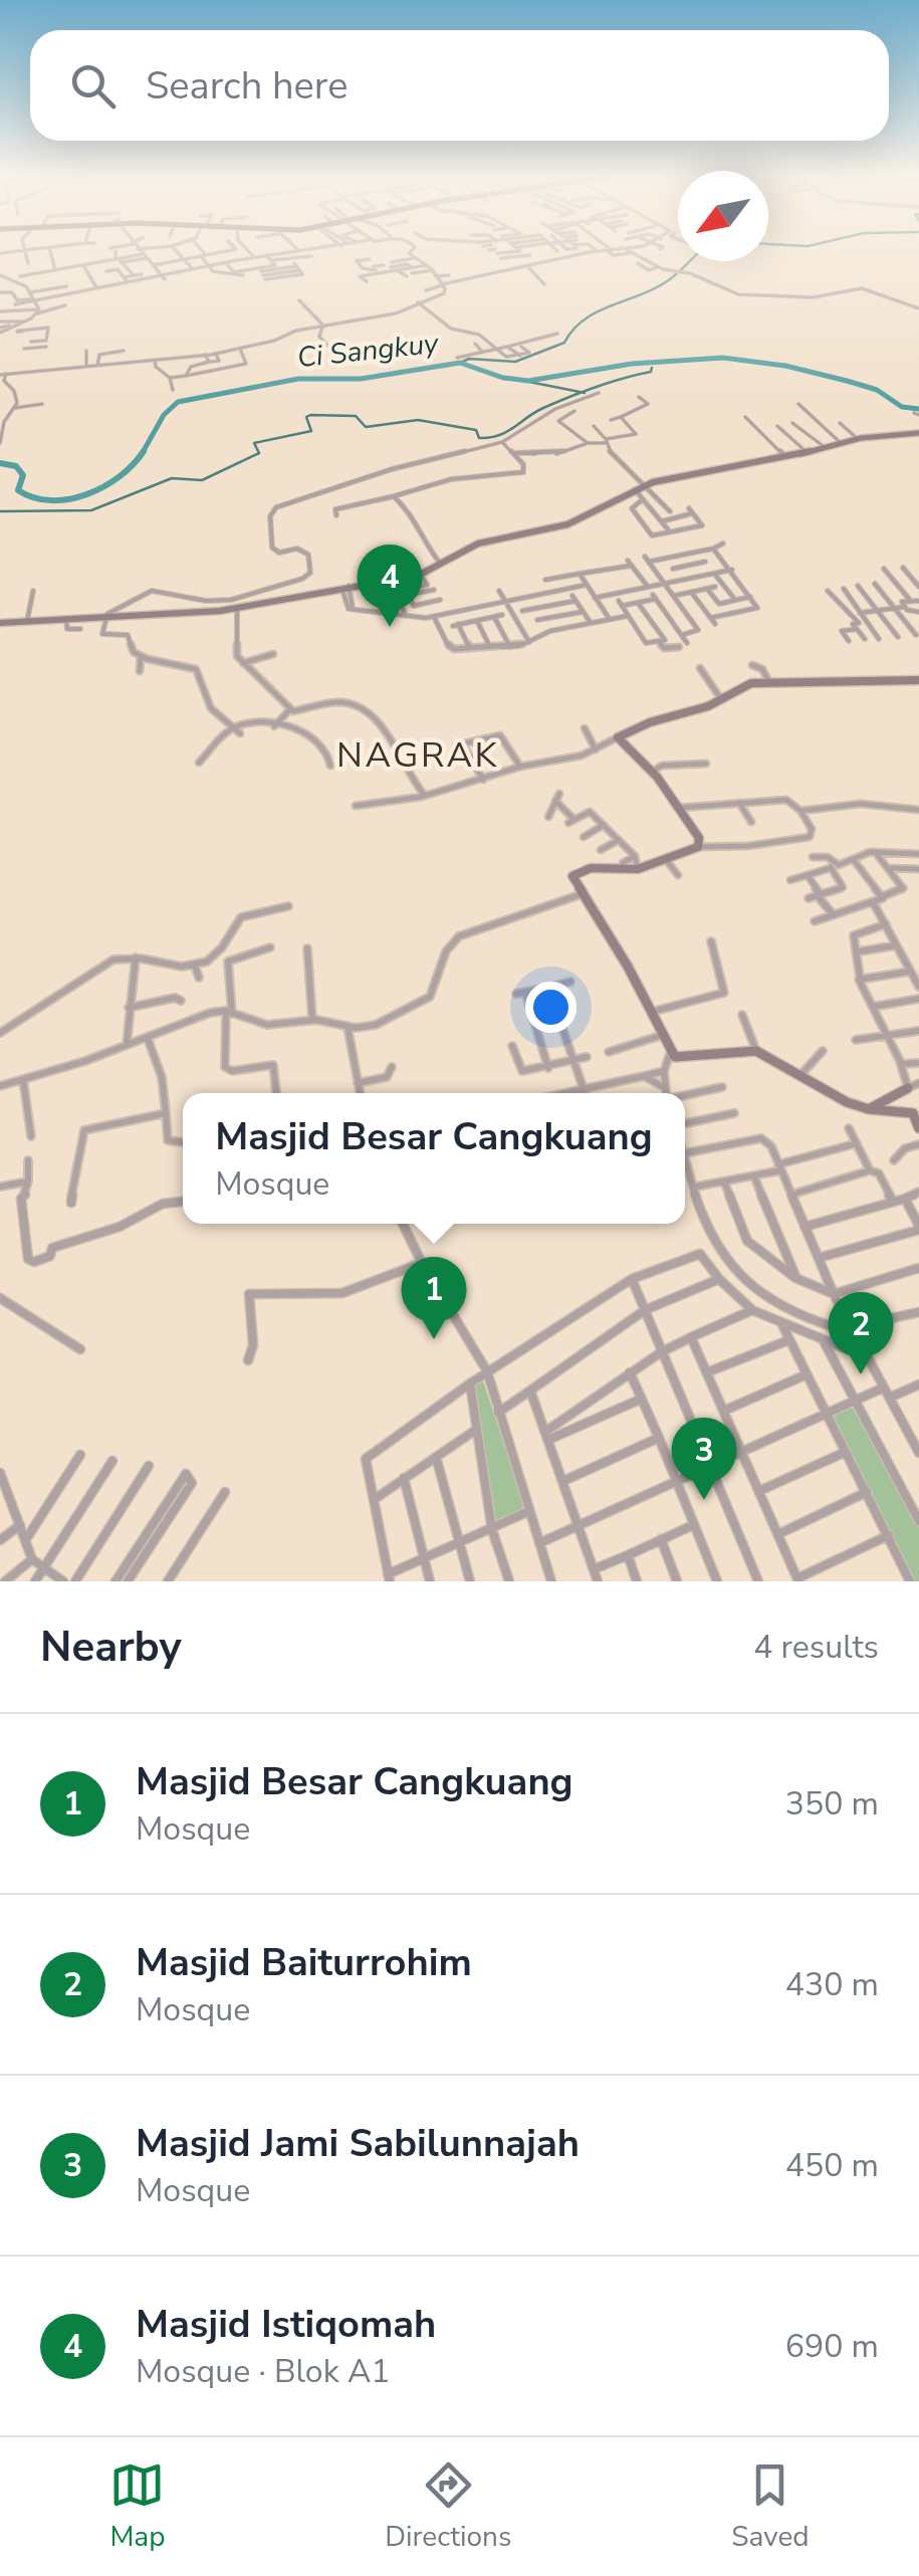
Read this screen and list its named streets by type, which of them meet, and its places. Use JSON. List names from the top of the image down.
{
  "districts": ["NAGRAK"],
  "water": ["Ci Sangkuy"],
  "north": "bottom left",
  "page": {
    "search": "Search here",
    "pins": [
      "4",
      "1",
      "2",
      "3"
    ],
    "popup": ["Masjid Besar Cangkuang", "Mosque"],
    "heading": ["Nearby", "4 results"],
    "list": [
      {
        "mark": "1",
        "name": "Masjid Besar Cangkuang",
        "note": "Mosque",
        "value": "350 m"
      },
      {
        "mark": "2",
        "name": "Masjid Baiturrohim",
        "note": "Mosque",
        "value": "430 m"
      },
      {
        "mark": "3",
        "name": "Masjid Jami Sabilunnajah",
        "note": "Mosque",
        "value": "450 m"
      },
      {
        "mark": "4",
        "name": "Masjid Istiqomah",
        "note": "Mosque · Blok A1",
        "value": "690 m"
      }
    ],
    "nav": ["Map", "Directions", "Saved"]
  }
}
